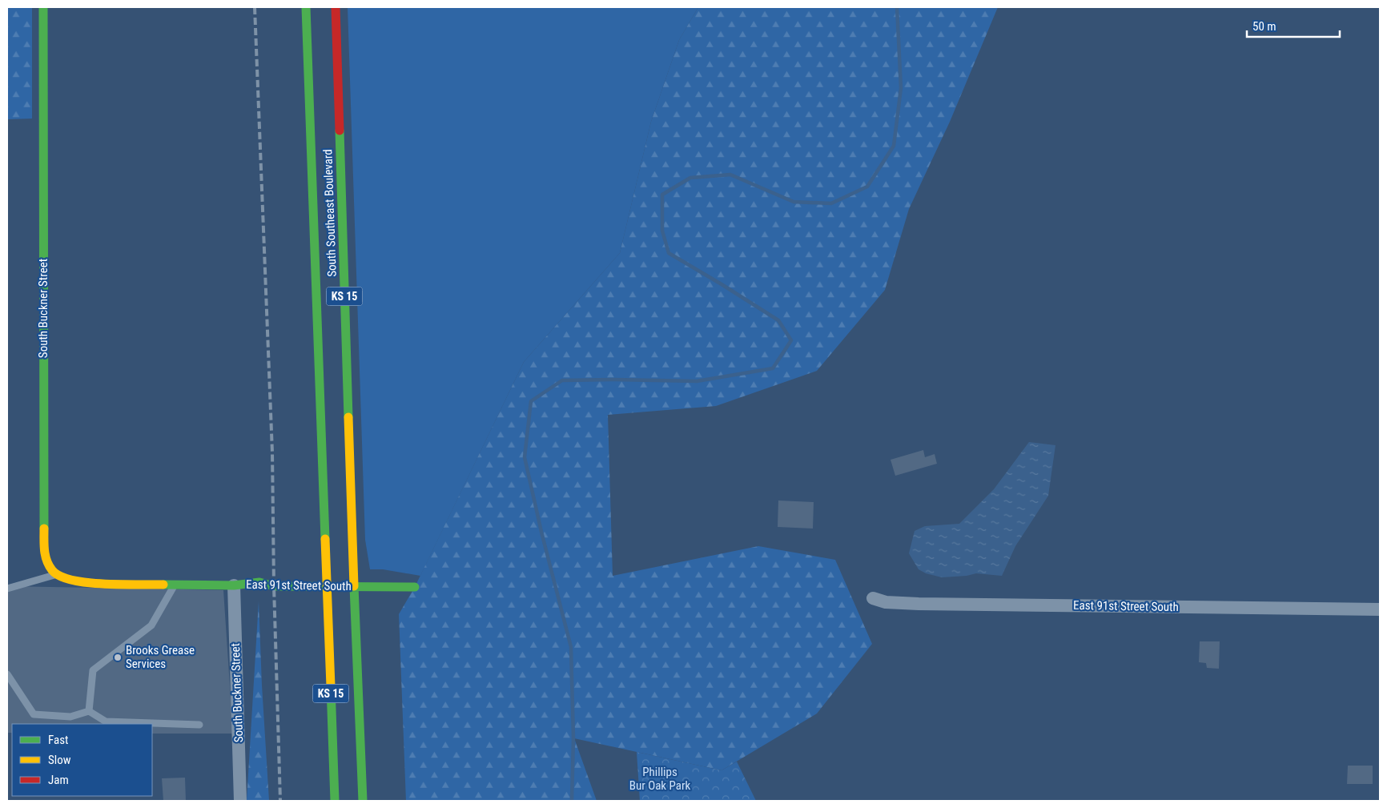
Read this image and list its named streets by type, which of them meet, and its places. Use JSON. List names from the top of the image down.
{
  "streets": {
    "main road": [
      "South Southeast Boulevard",
      "KS 15",
      "South Buckner Street",
      "East 91st Street South"
    ]
  },
  "crossings": [
    ["South Southeast Boulevard", "KS 15"],
    ["South Southeast Boulevard", "East 91st Street South"],
    ["KS 15", "East 91st Street South"],
    ["South Buckner Street", "East 91st Street South"]
  ],
  "parks": ["Phillips Bur Oak Park"],
  "places": ["Brooks Grease Services"],
  "legend": ["Fast", "Slow", "Jam"],
  "scale_bar": "50 m"
}
